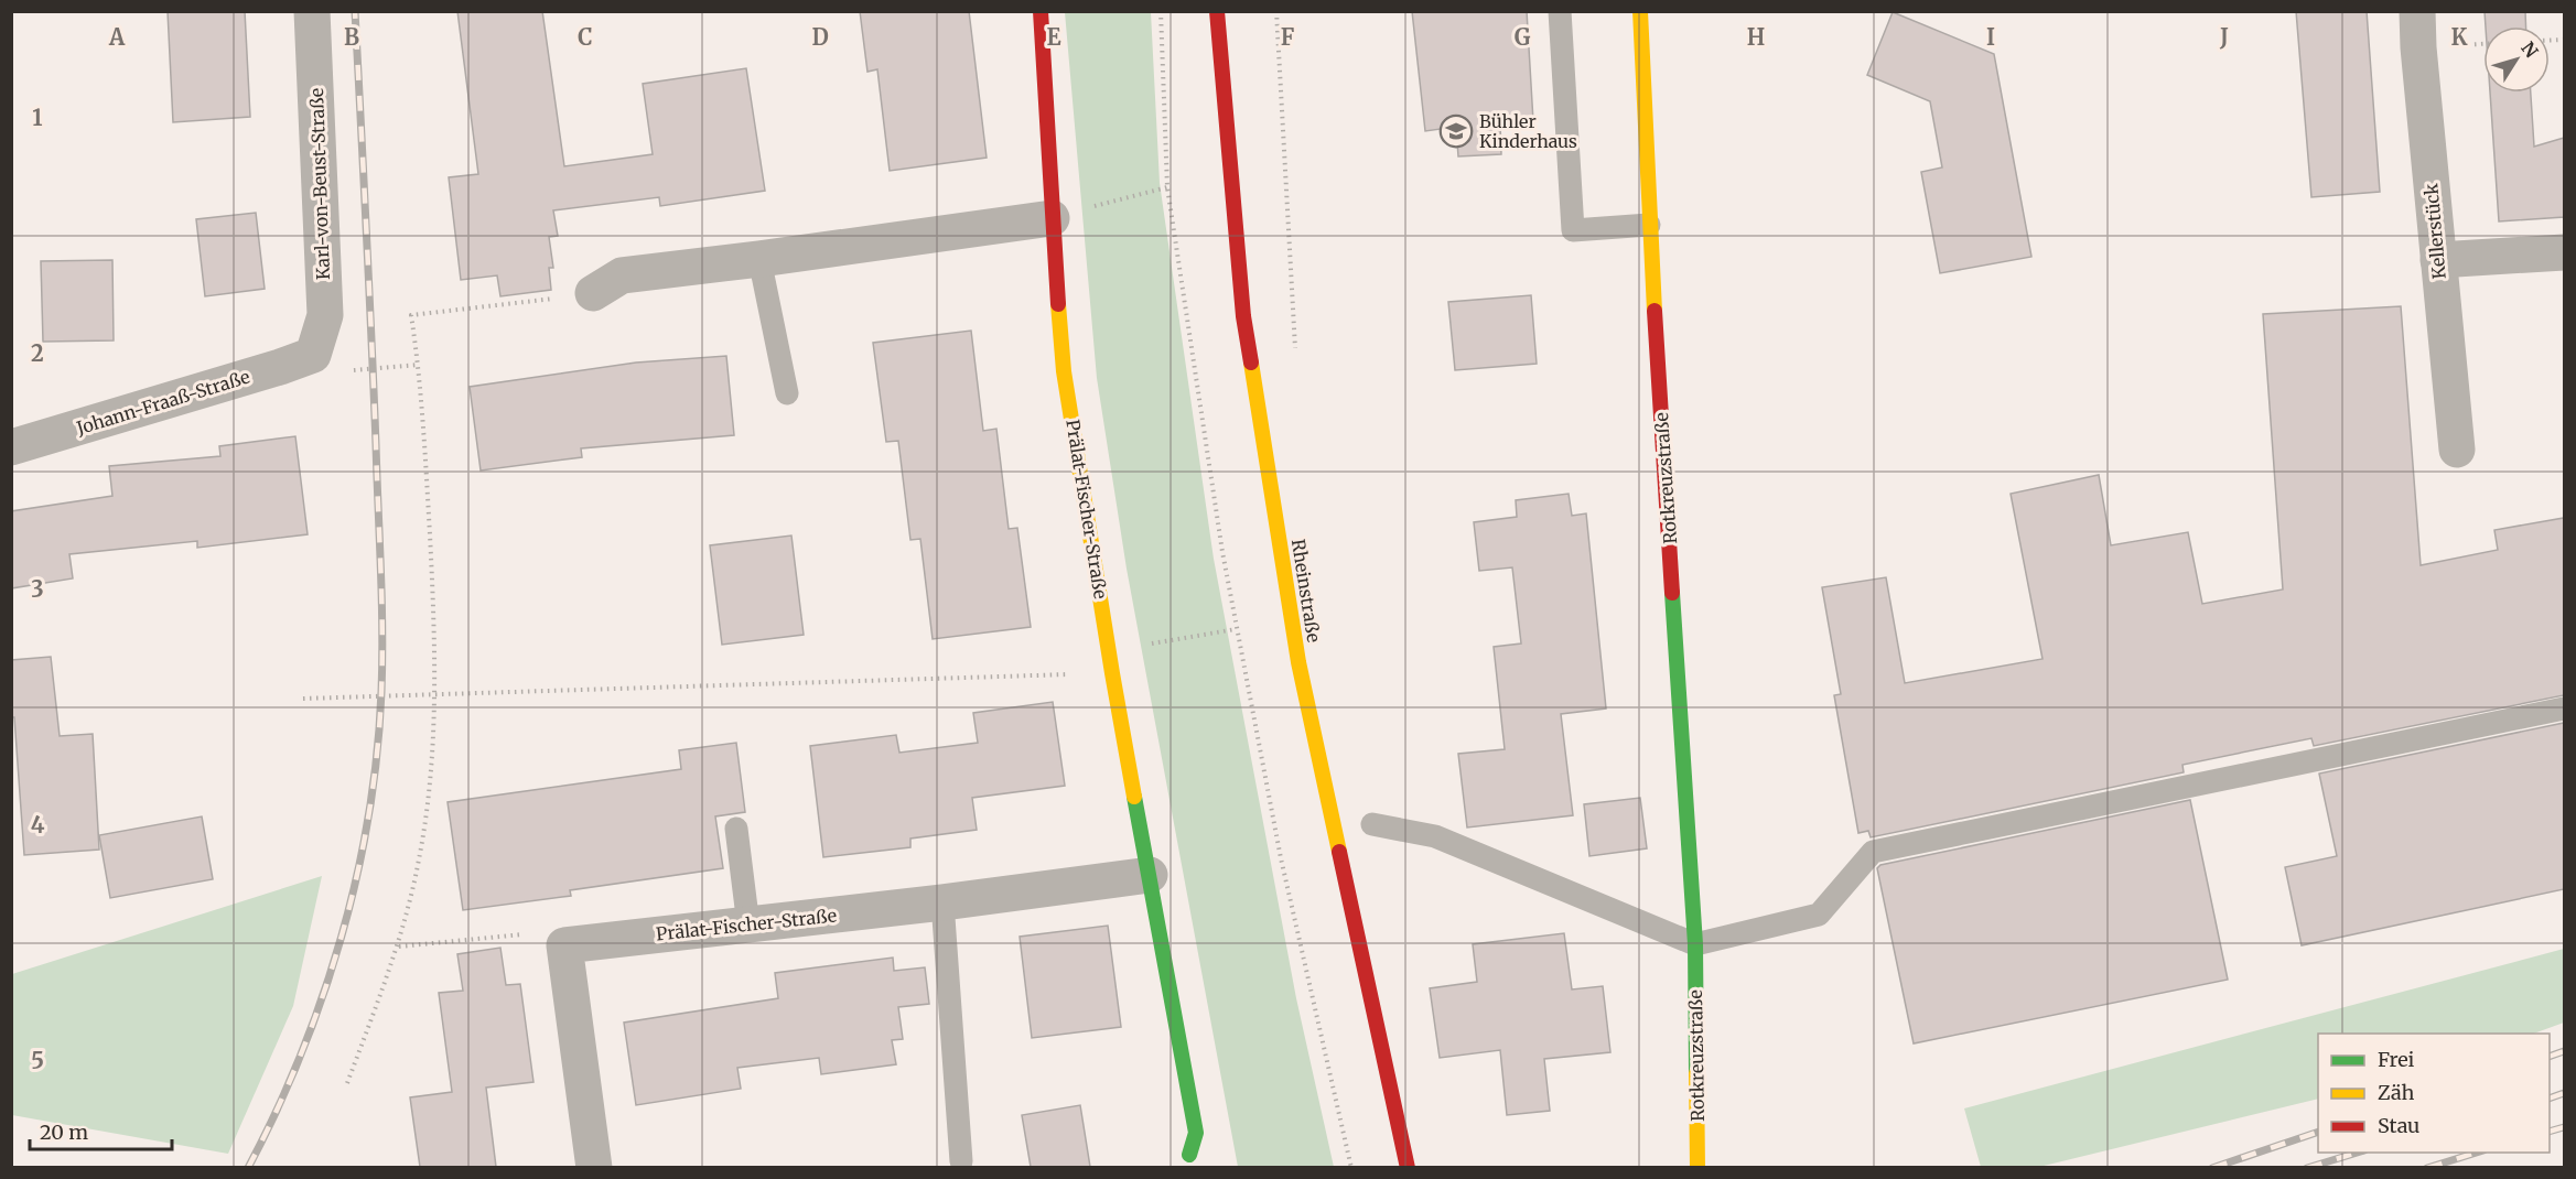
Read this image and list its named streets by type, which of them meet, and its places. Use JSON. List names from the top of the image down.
{
  "streets": {
    "street": [
      "Karl-von-Beust-Straße",
      "Kellerstück",
      "Johann-Fraaß-Straße",
      "Rotkreuzstraße",
      "Prälat-Fischer-Straße",
      "Rheinstraße"
    ]
  },
  "crossings": [
    ["Karl-von-Beust-Straße", "Johann-Fraaß-Straße"]
  ],
  "places": {
    "school or university": ["Bühler Kinderhaus"]
  },
  "legend": ["Frei", "Zäh", "Stau"],
  "scale_bar": "20 m",
  "north": "top right",
  "grid": {
    "columns": [
      "A",
      "B",
      "C",
      "D",
      "E",
      "F",
      "G",
      "H",
      "I",
      "J",
      "K"
    ],
    "rows": [
      "1",
      "2",
      "3",
      "4",
      "5"
    ]
  }
}
